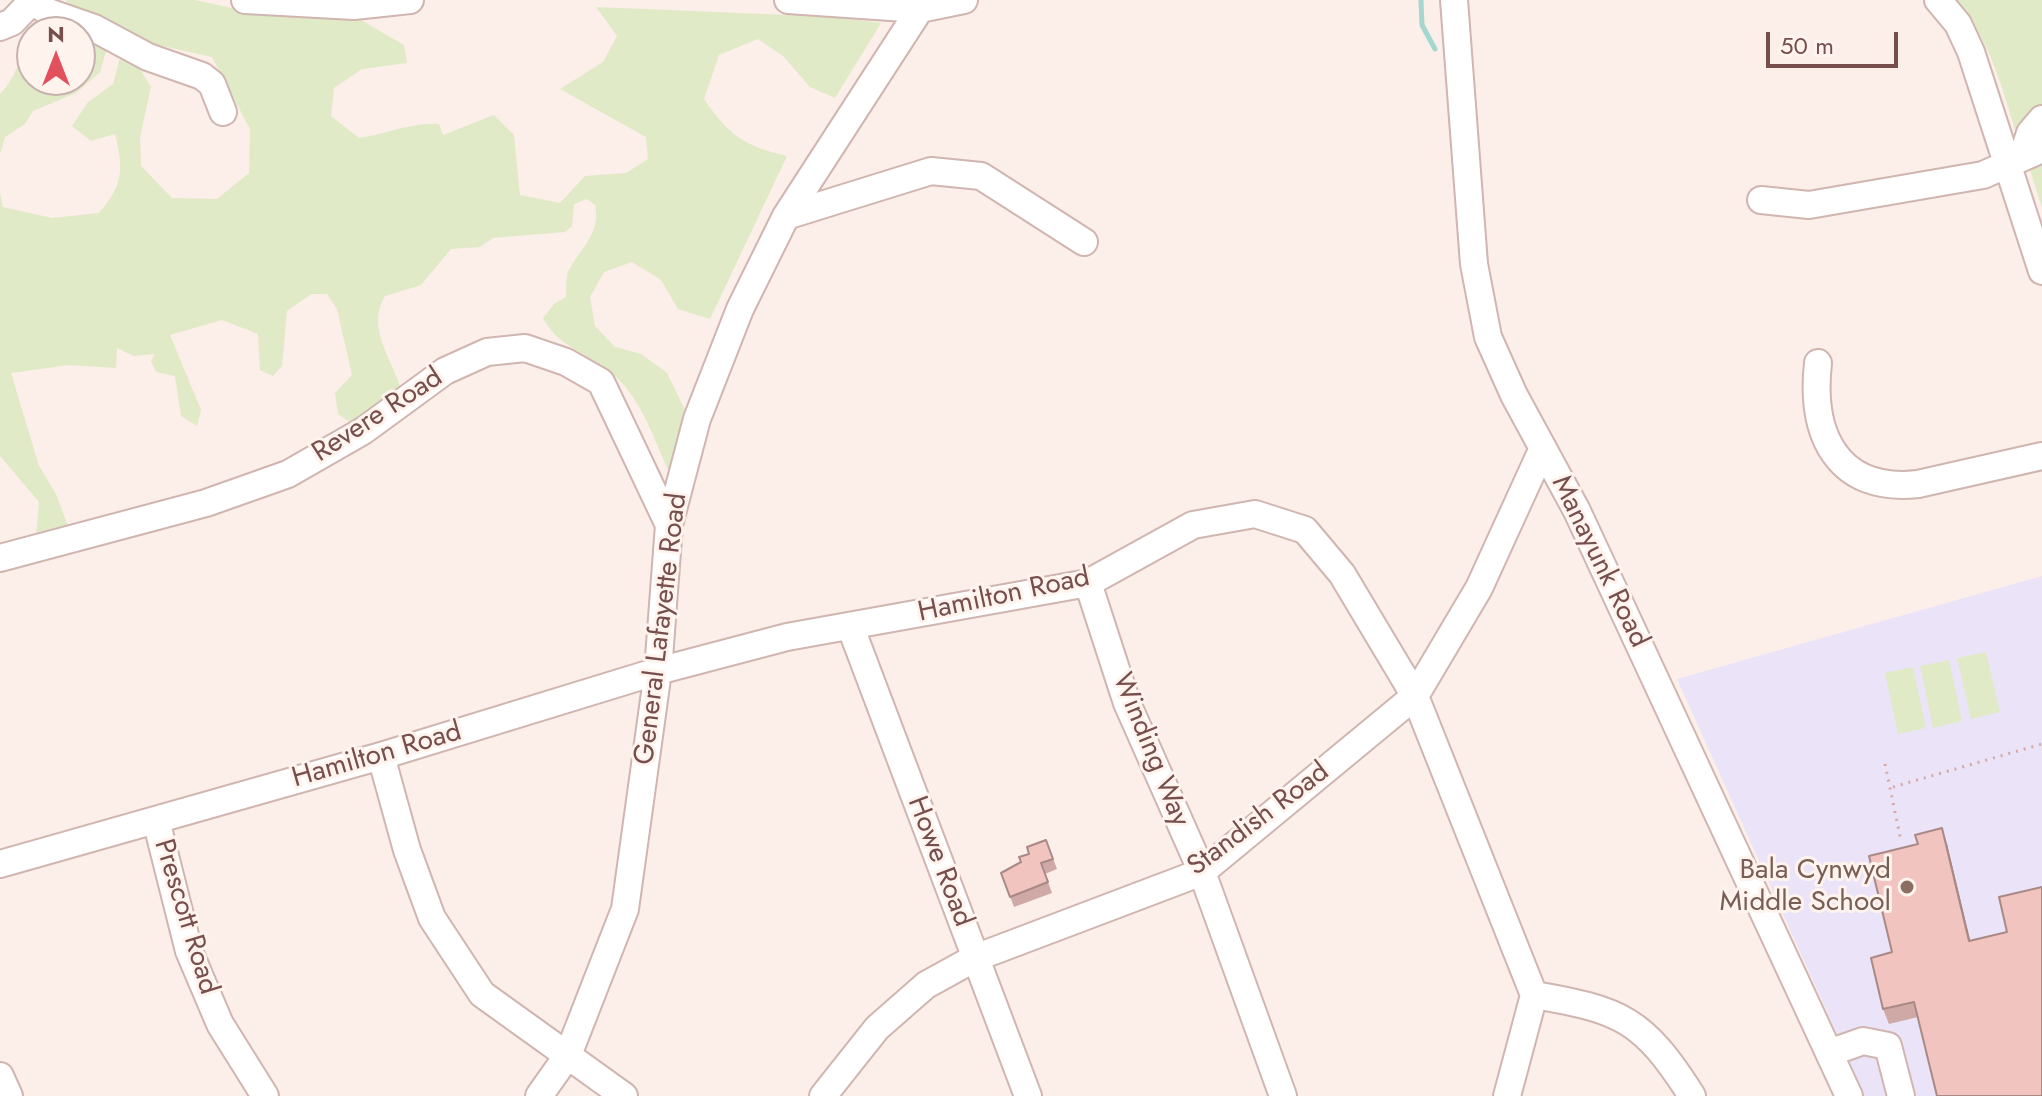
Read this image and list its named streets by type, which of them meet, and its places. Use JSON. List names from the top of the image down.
{
  "streets": {
    "street": [
      "Revere Road",
      "Manayunk Road",
      "Hamilton Road",
      "General Lafayette Road",
      "Winding Way",
      "Standish Road",
      "Howe Road",
      "Prescott Road"
    ]
  },
  "crossings": [
    ["Revere Road", "General Lafayette Road"],
    ["Manayunk Road", "Standish Road"],
    ["Hamilton Road", "General Lafayette Road"],
    ["Hamilton Road", "Winding Way"],
    ["Hamilton Road", "Standish Road"],
    ["Hamilton Road", "Howe Road"],
    ["Hamilton Road", "Prescott Road"],
    ["Winding Way", "Standish Road"],
    ["Standish Road", "Howe Road"]
  ],
  "places": ["Bala Cynwyd Middle School"],
  "scale_bar": "50 m",
  "north": "top"
}
